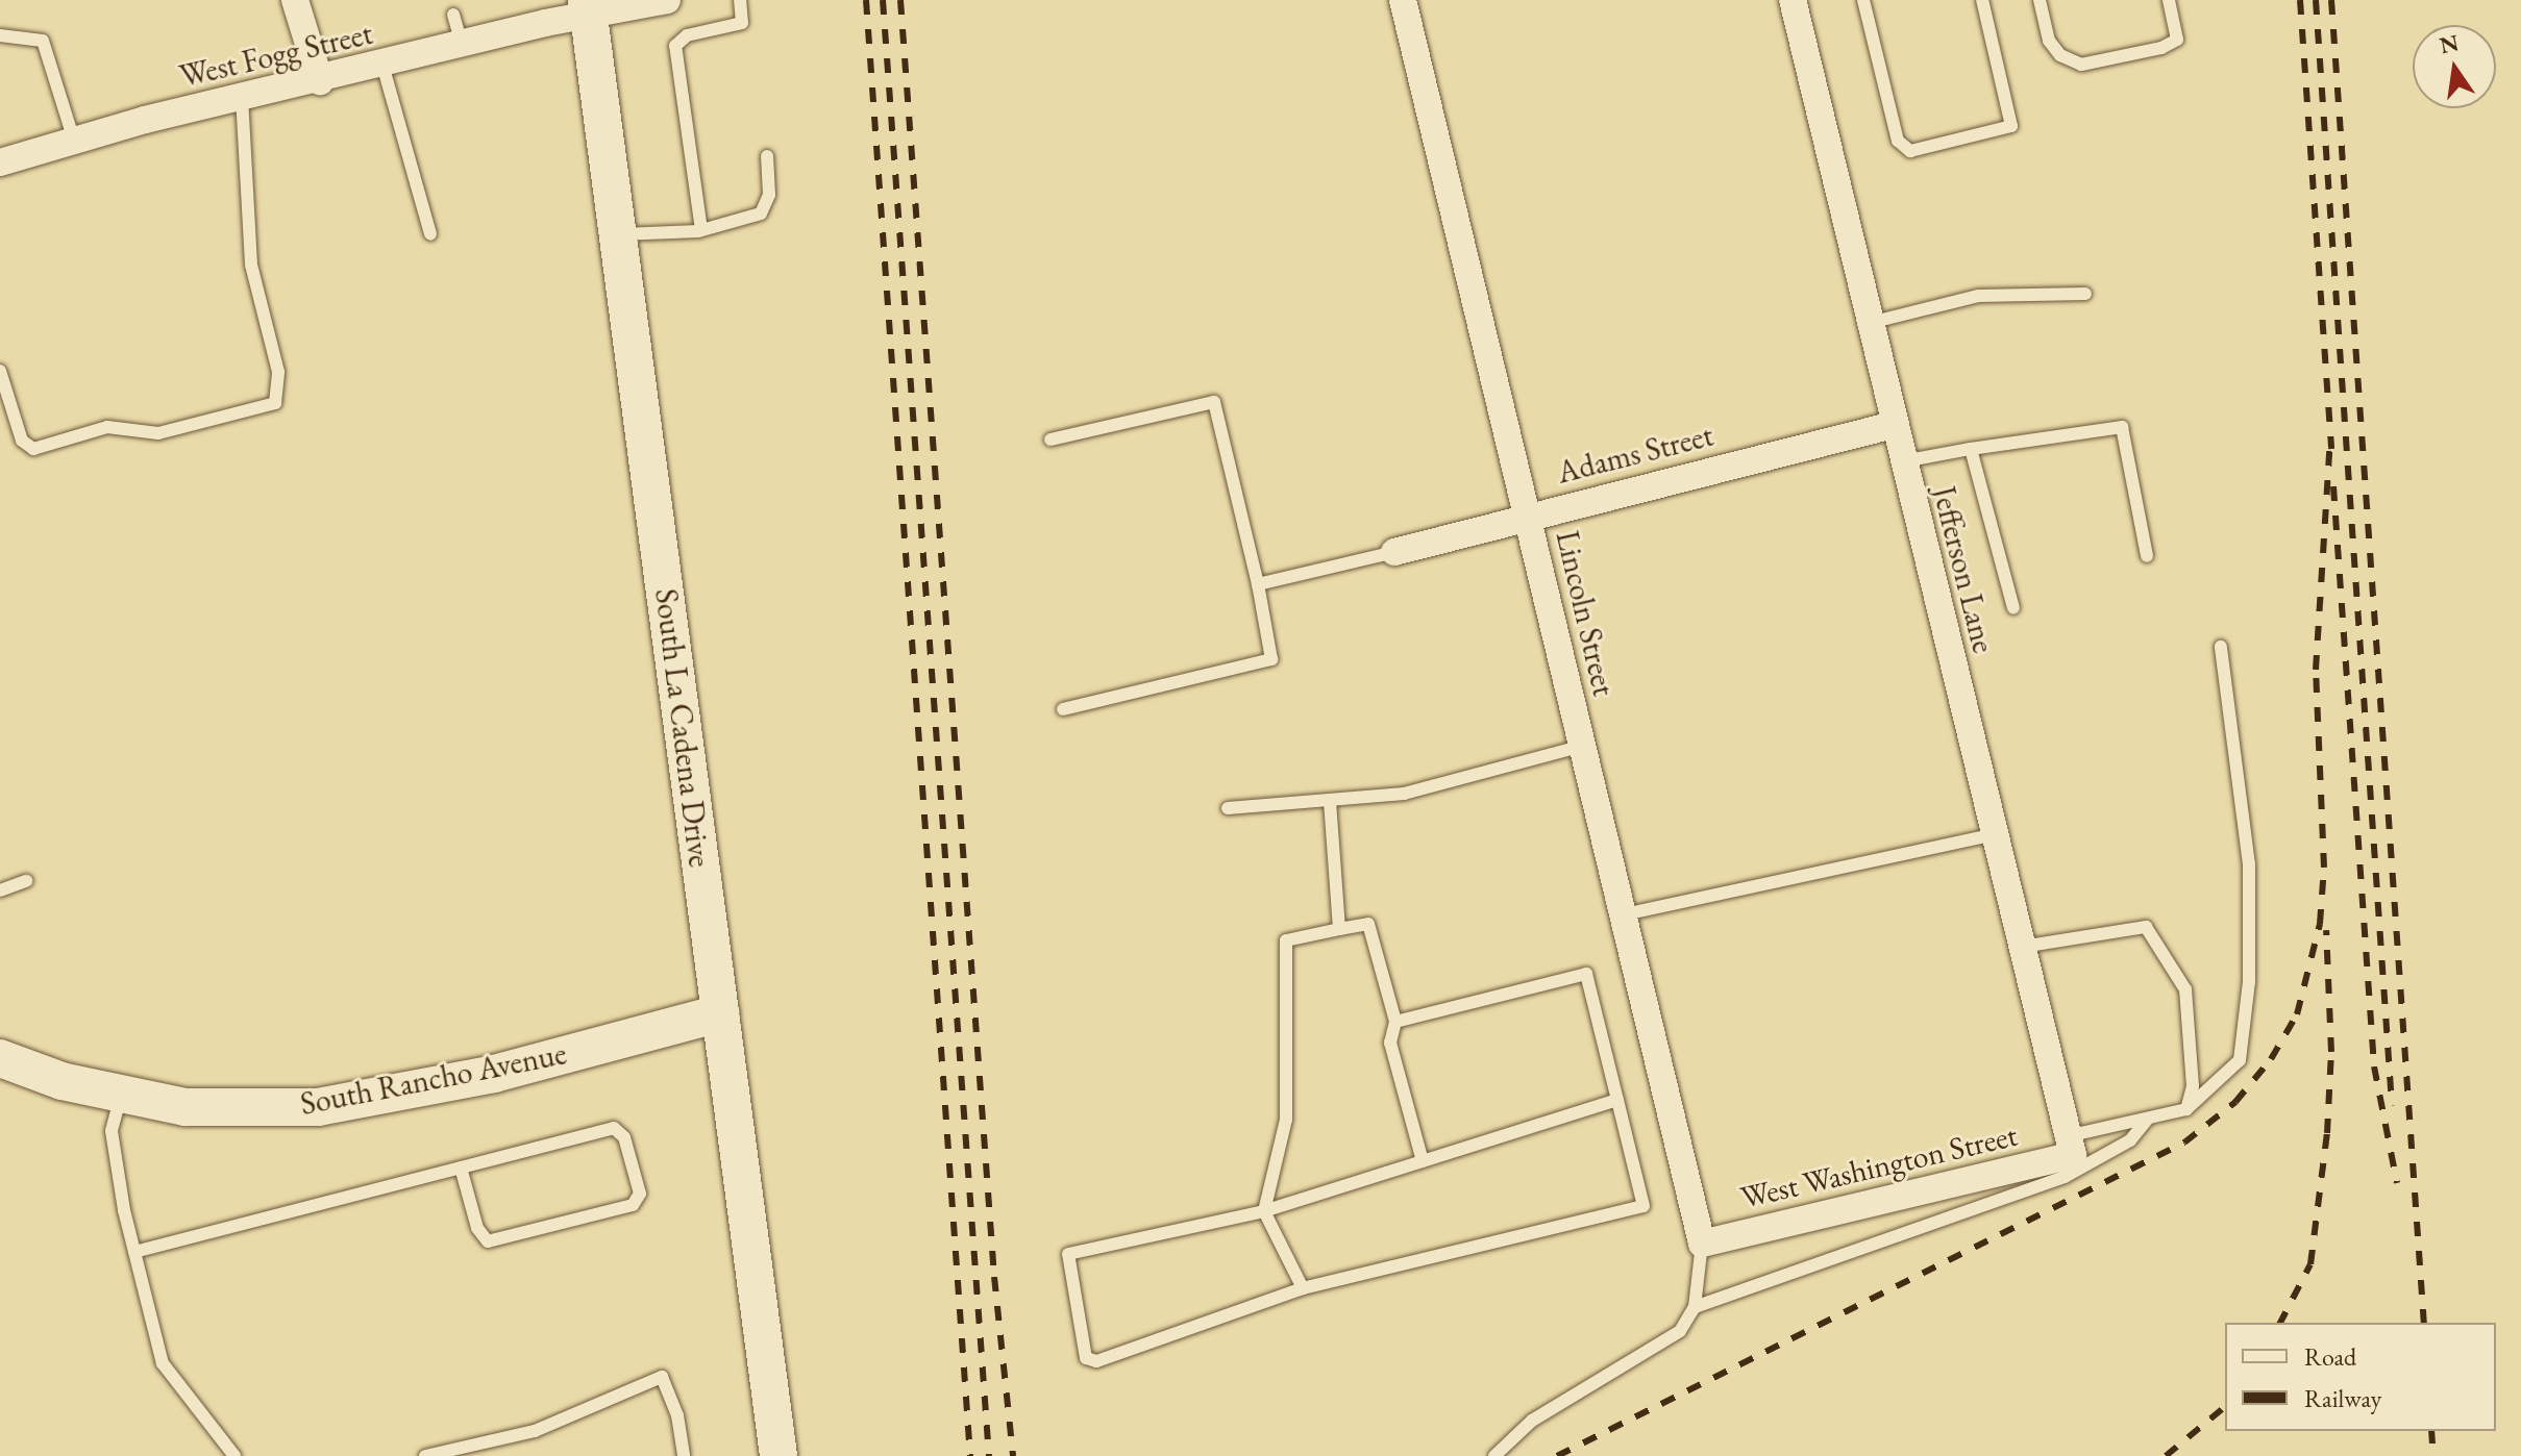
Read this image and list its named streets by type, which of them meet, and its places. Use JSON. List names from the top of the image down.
{
  "streets": {
    "main road": ["South La Cadena Drive", "South Rancho Avenue"],
    "street": [
      "West Fogg Street",
      "Adams Street",
      "Jefferson Lane",
      "Lincoln Street",
      "West Washington Street"
    ]
  },
  "crossings": [
    ["West Fogg Street", "South La Cadena Drive"],
    ["Adams Street", "Jefferson Lane"],
    ["Adams Street", "Lincoln Street"],
    ["Jefferson Lane", "West Washington Street"],
    ["Lincoln Street", "West Washington Street"],
    ["South La Cadena Drive", "South Rancho Avenue"]
  ],
  "legend": ["Road", "Railway"],
  "north": "top"
}
